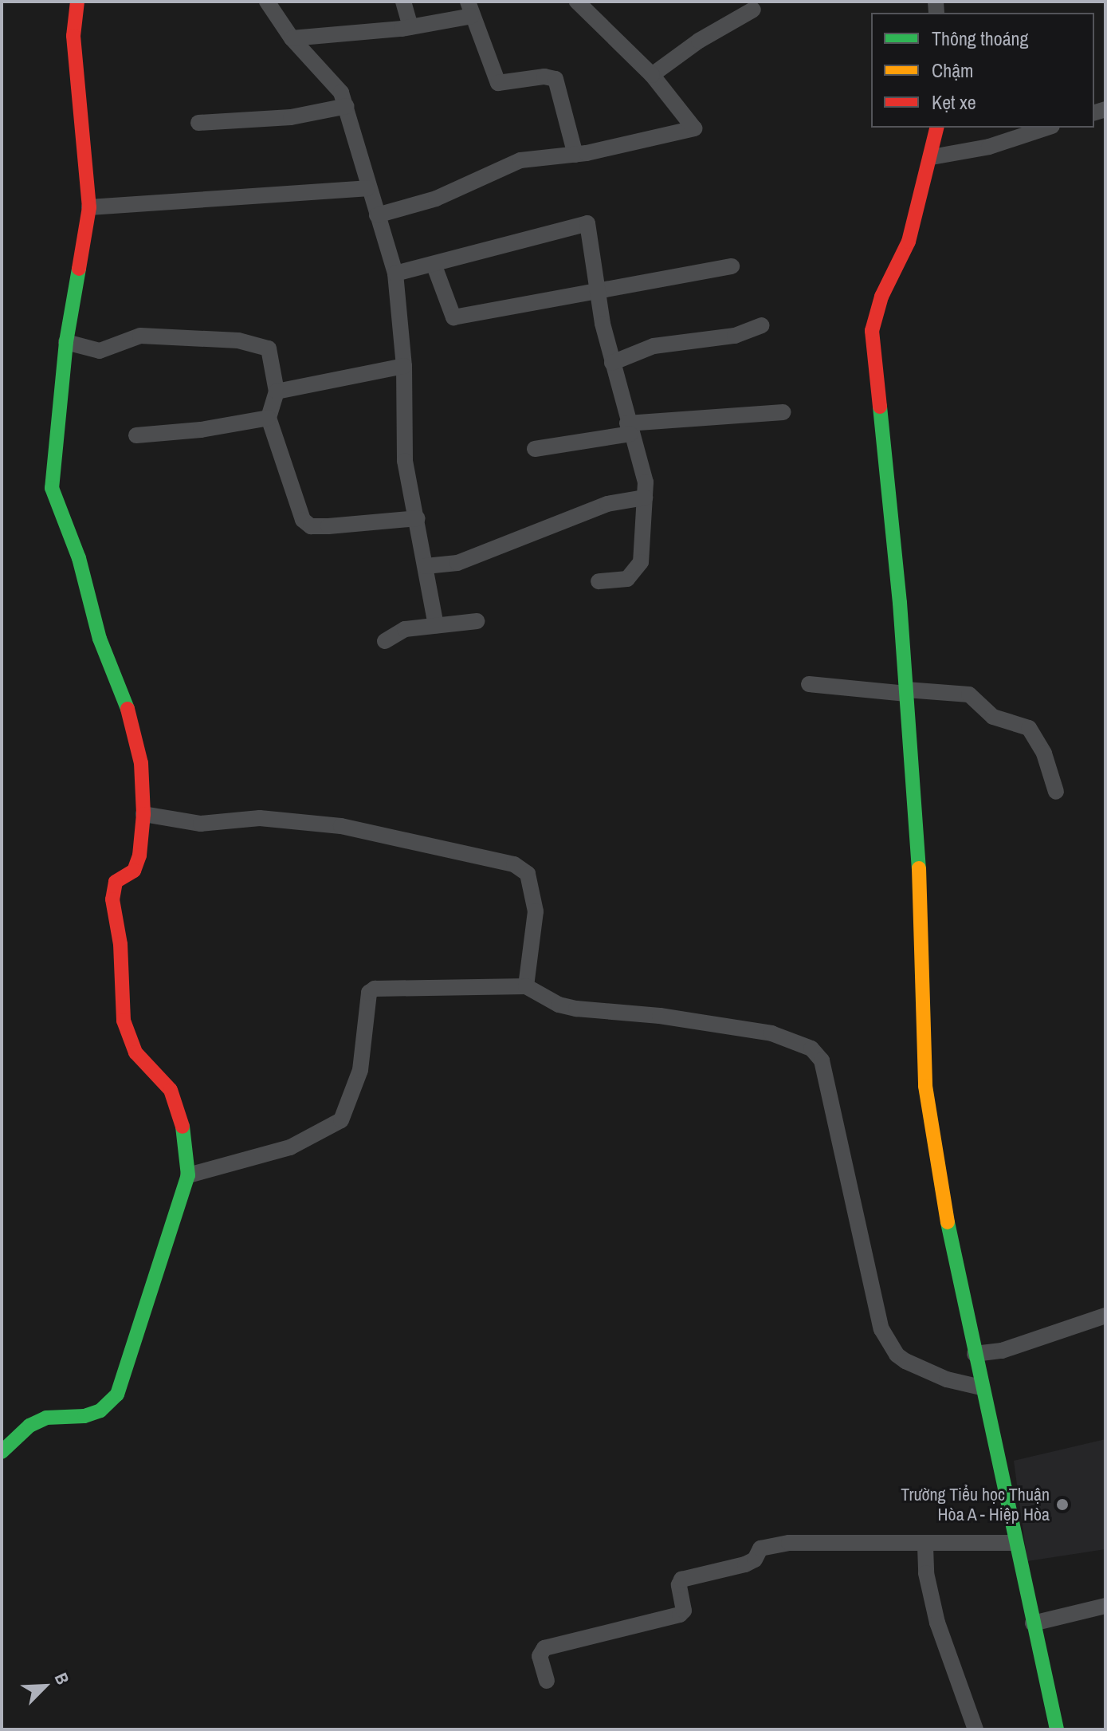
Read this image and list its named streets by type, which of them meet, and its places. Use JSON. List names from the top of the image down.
{
  "places": ["Trường Tiểu học Thuận Hòa A - Hiệp Hòa"],
  "legend": ["Thông thoáng", "Chậm", "Kẹt xe"],
  "north": "top right"
}
